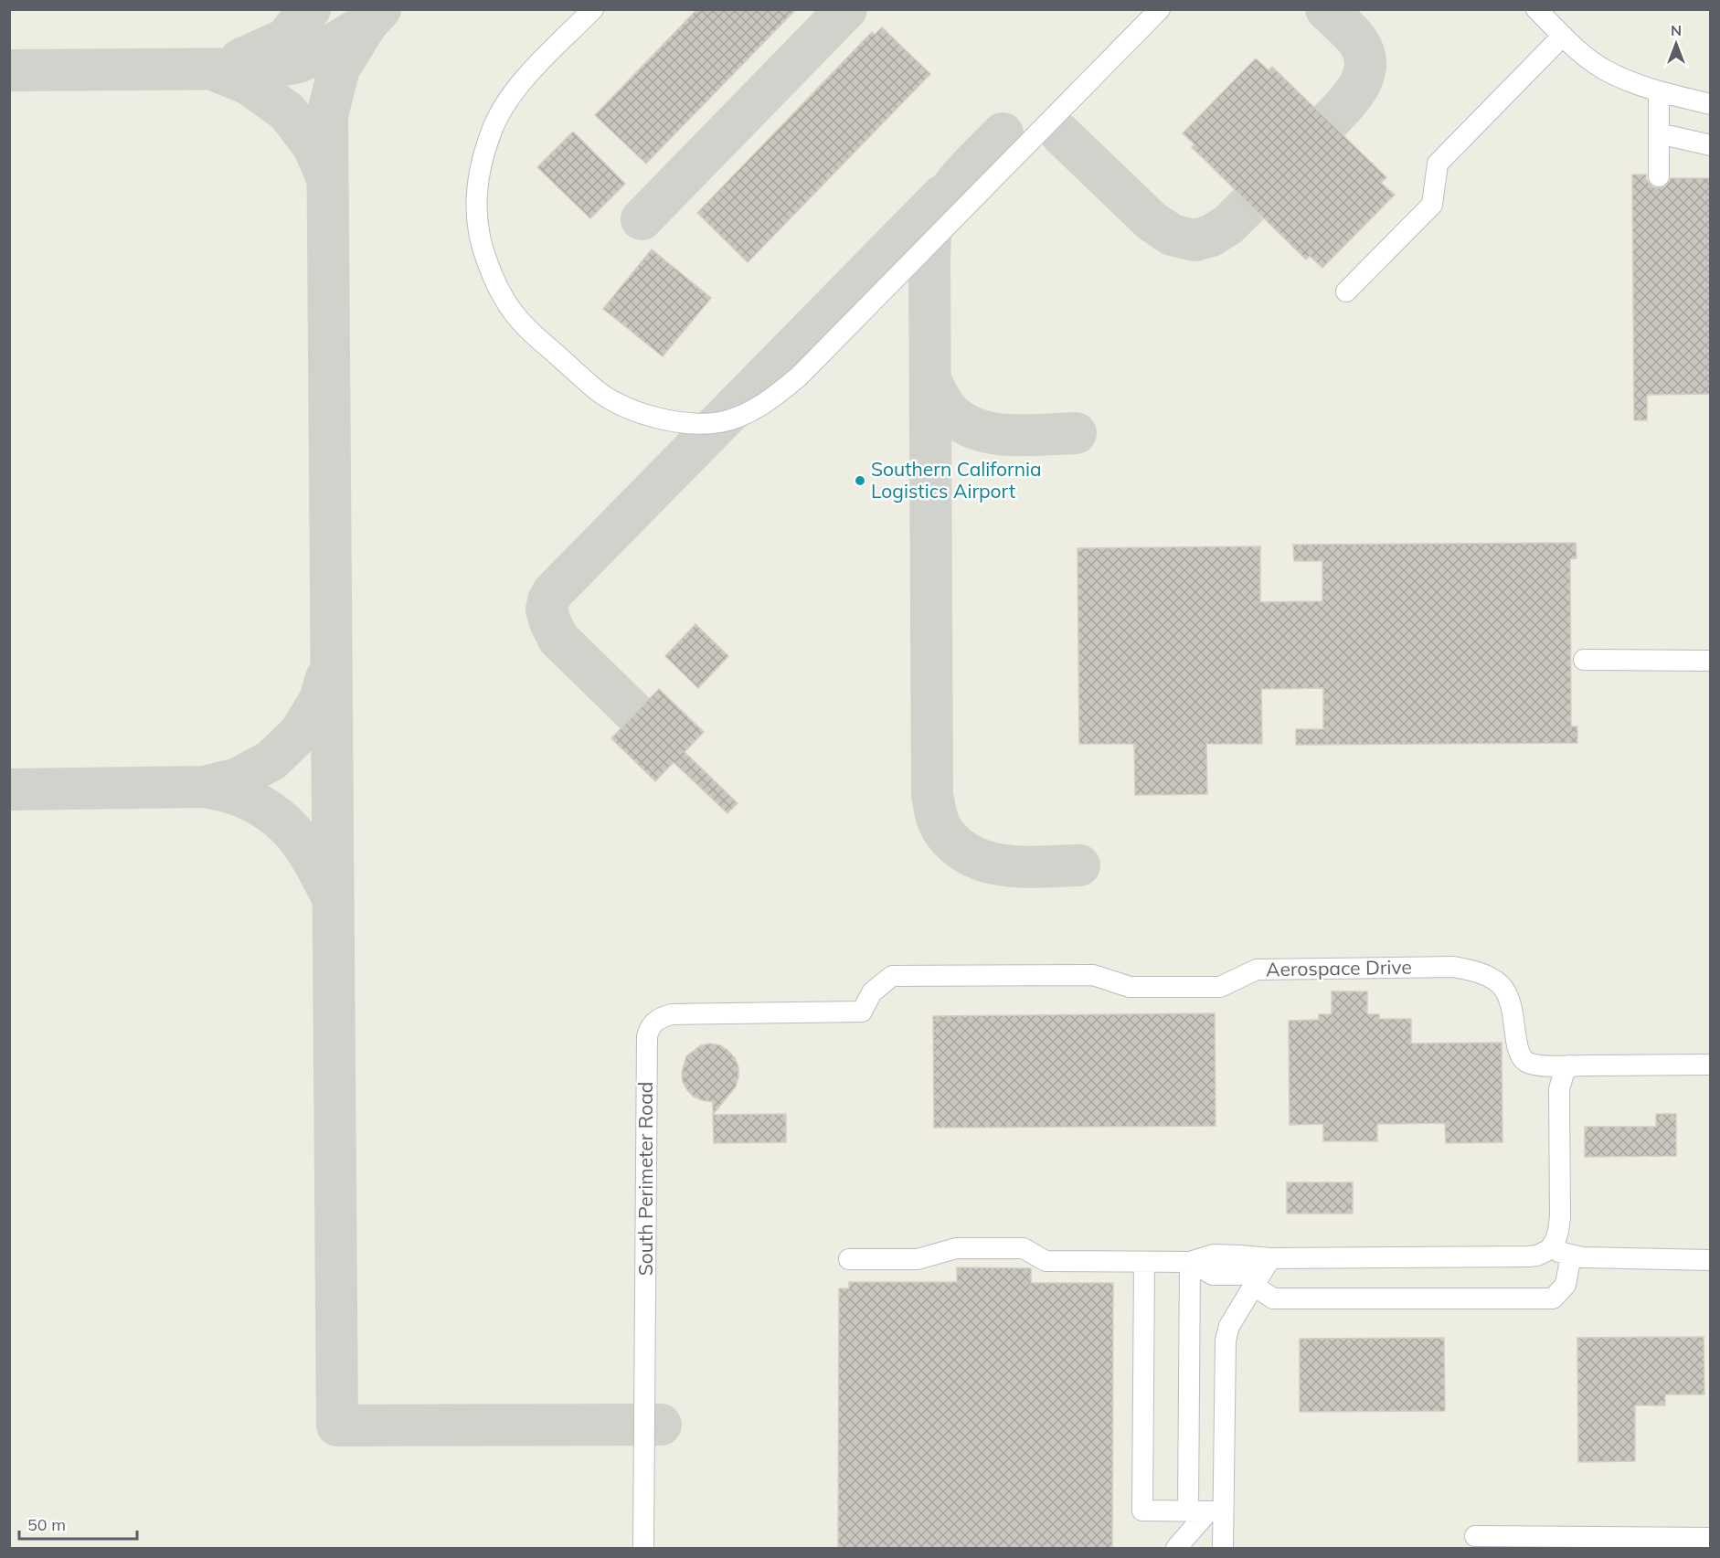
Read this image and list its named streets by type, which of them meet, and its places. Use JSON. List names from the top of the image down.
{
  "streets": {
    "street": ["Aerospace Drive", "South Perimeter Road"]
  },
  "crossings": [
    ["Aerospace Drive", "South Perimeter Road"]
  ],
  "places": ["Southern California Logistics Airport"],
  "scale_bar": "50 m",
  "north": "top"
}
